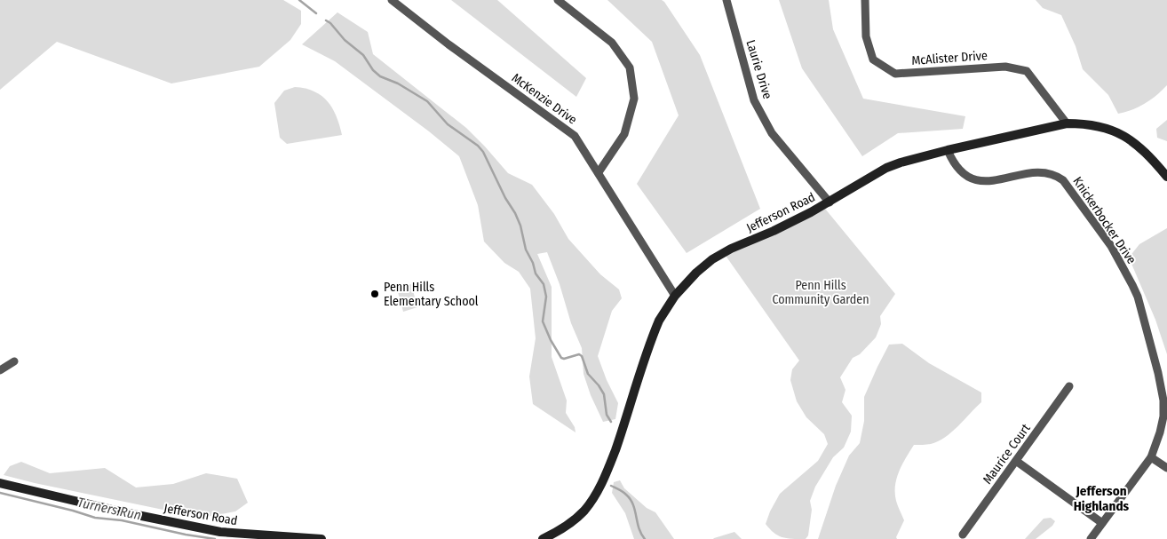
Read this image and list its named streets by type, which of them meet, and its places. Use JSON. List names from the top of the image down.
{
  "streets": {
    "street": [
      "McAlister Drive",
      "Laurie Drive",
      "McKenzie Drive",
      "Jefferson Road",
      "Knickerbocker Drive",
      "Maurice Court"
    ]
  },
  "crossings": [
    ["McAlister Drive", "Jefferson Road"],
    ["Laurie Drive", "Jefferson Road"],
    ["McKenzie Drive", "Jefferson Road"],
    ["Jefferson Road", "Knickerbocker Drive"]
  ],
  "districts": ["Jefferson Highlands"],
  "water": ["Turners Run"],
  "parks": ["Penn Hills Community Garden"],
  "places": ["Penn Hills Elementary School"]
}
